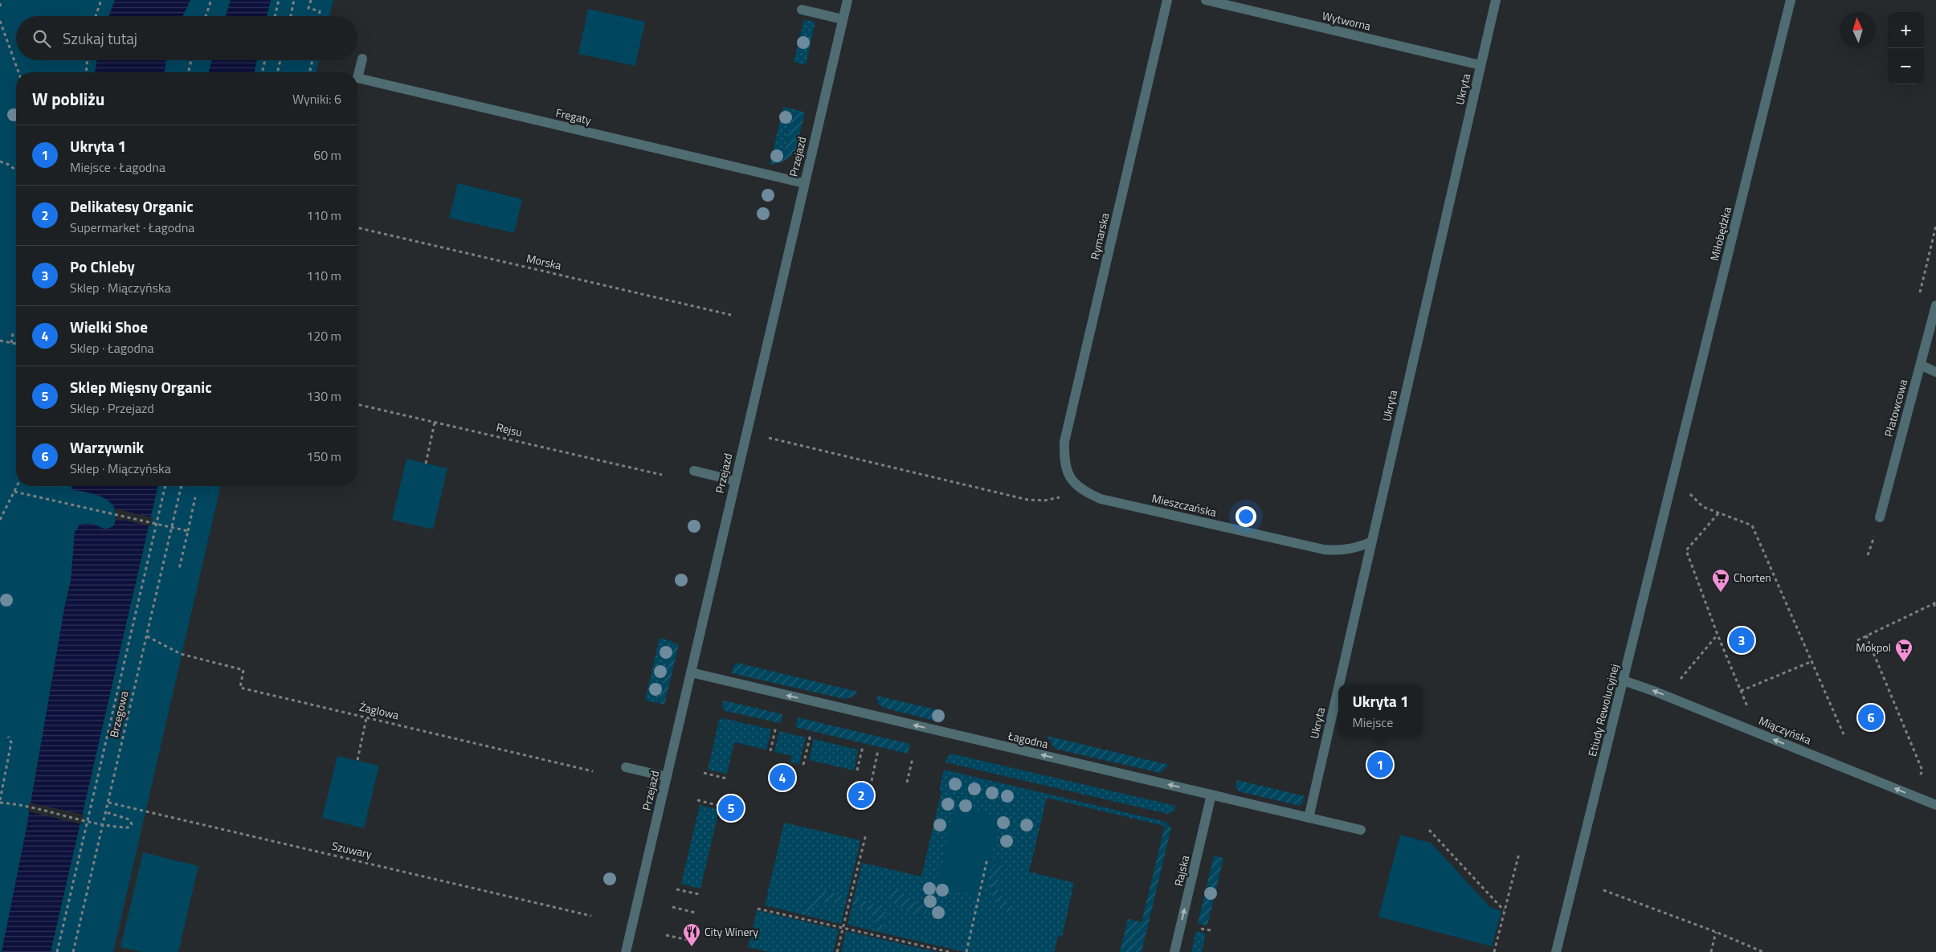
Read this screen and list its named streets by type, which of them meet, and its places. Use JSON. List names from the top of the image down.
{
  "streets": {
    "street": [
      "Wytworna",
      "Ukryta",
      "Fregaty",
      "Przejazd",
      "Miłobędzka",
      "Rymarska",
      "Płatowcowa",
      "Mieszczańska",
      "Etiudy Rewolucyjnej",
      "Miączyńska",
      "Łagodna",
      "Rajska"
    ],
    "path": [
      "Morska",
      "Rejsu",
      "Żaglowa",
      "Brzegowa",
      "Szuwary"
    ]
  },
  "crossings": [
    ["Wytworna", "Ukryta"],
    ["Ukryta", "Mieszczańska"],
    ["Ukryta", "Łagodna"],
    ["Fregaty", "Przejazd"],
    ["Przejazd", "Łagodna"],
    ["Miłobędzka", "Etiudy Rewolucyjnej"],
    ["Rymarska", "Mieszczańska"],
    ["Etiudy Rewolucyjnej", "Miączyńska"],
    ["Żaglowa", "Brzegowa"],
    ["Brzegowa", "Szuwary"],
    ["Łagodna", "Rajska"]
  ],
  "one_way": ["Miączyńska", "Łagodna", "Rajska"],
  "places": {
    "supermarket": ["Chorten", "Mokpol"],
    "restaurant": ["City Winery"]
  },
  "north": "top",
  "page": {
    "map_buttons": ["+", "−"],
    "search": "Szukaj tutaj",
    "heading": ["W pobliżu", "Wyniki: 6"],
    "list": [
      {
        "mark": "1",
        "name": "Ukryta 1",
        "note": "Miejsce · Łagodna",
        "value": "60 m"
      },
      {
        "mark": "2",
        "name": "Delikatesy Organic",
        "note": "Supermarket · Łagodna",
        "value": "110 m"
      },
      {
        "mark": "3",
        "name": "Po Chleby",
        "note": "Sklep · Miączyńska",
        "value": "110 m"
      },
      {
        "mark": "4",
        "name": "Wielki Shoe",
        "note": "Sklep · Łagodna",
        "value": "120 m"
      },
      {
        "mark": "5",
        "name": "Sklep Mięsny Organic",
        "note": "Sklep · Przejazd",
        "value": "130 m"
      },
      {
        "mark": "6",
        "name": "Warzywnik",
        "note": "Sklep · Miączyńska",
        "value": "150 m"
      }
    ],
    "pins": [
      "3",
      "6",
      "1",
      "4",
      "2",
      "5"
    ],
    "popup": ["Ukryta 1", "Miejsce"]
  }
}
